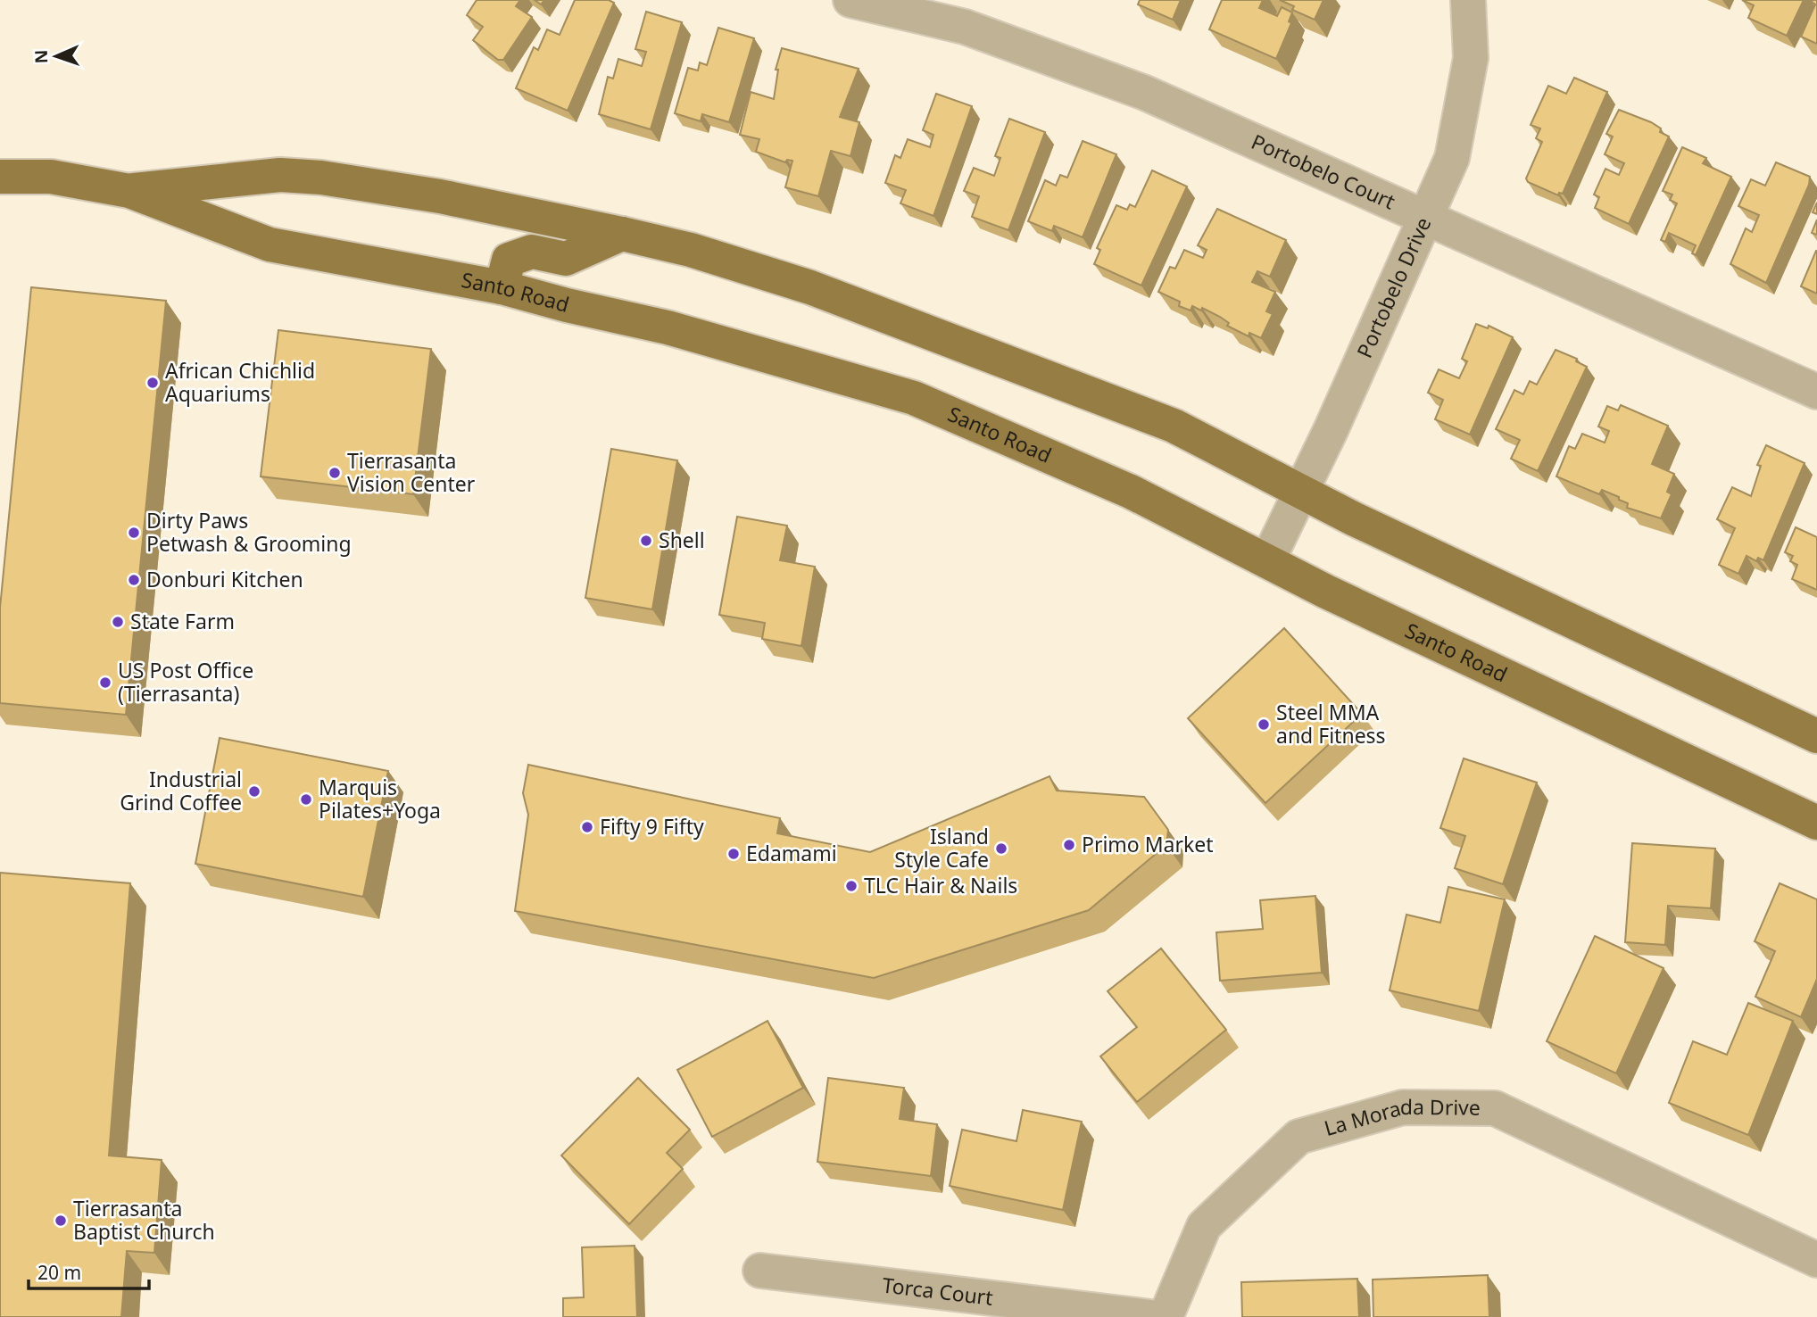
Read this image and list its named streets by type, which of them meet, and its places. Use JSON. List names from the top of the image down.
{
  "streets": {
    "main road": ["Santo Road"],
    "street": [
      "Portobelo Court",
      "Portobelo Drive",
      "La Morada Drive",
      "Torca Court"
    ]
  },
  "crossings": [
    ["Portobelo Court", "Portobelo Drive"],
    ["Portobelo Drive", "Santo Road"]
  ],
  "places": [
    "African Chichlid Aquariums",
    "Tierrasanta Vision Center",
    "Dirty Paws Petwash & Grooming",
    "Shell",
    "Donburi Kitchen",
    "State Farm",
    "US Post Office (Tierrasanta)",
    "Steel MMA and Fitness",
    "Industrial Grind Coffee",
    "Marquis Pilates+Yoga",
    "Fifty 9 Fifty",
    "Primo Market",
    "Island Style Cafe",
    "Edamami",
    "TLC Hair & Nails",
    "Tierrasanta Baptist Church"
  ],
  "scale_bar": "20 m",
  "north": "left"
}
